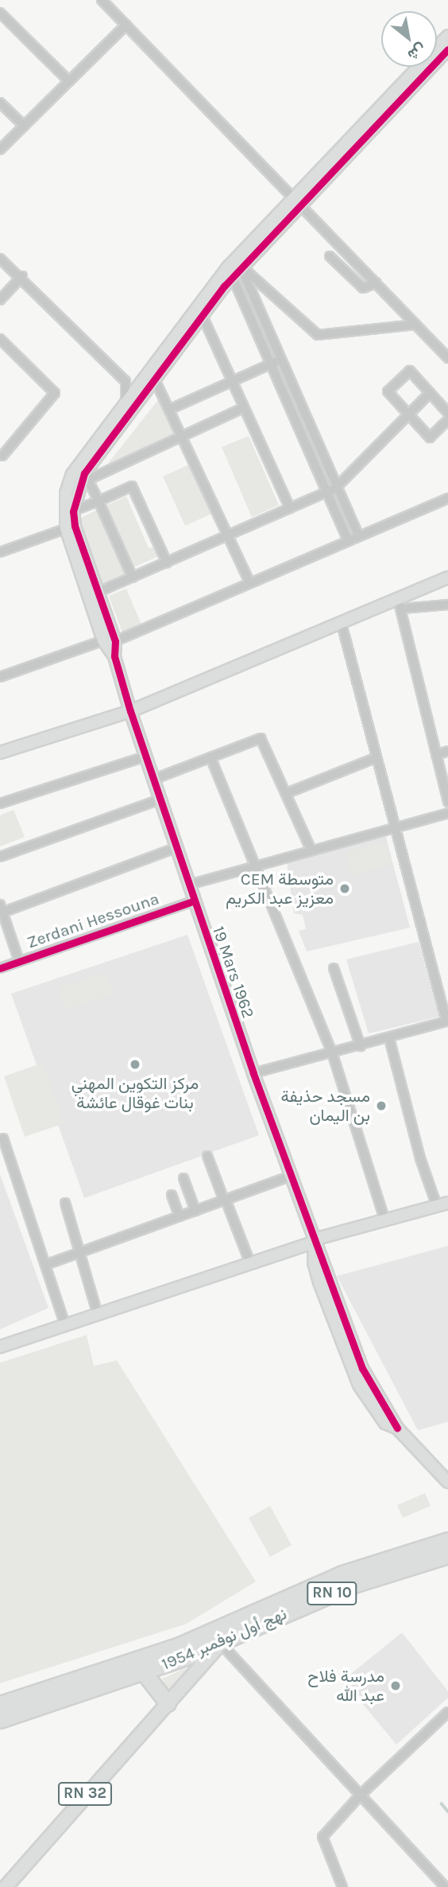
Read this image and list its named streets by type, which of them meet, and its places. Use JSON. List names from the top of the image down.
{
  "streets": {
    "highway": ["RN 10", "نهج أول نوفمبر 1954"],
    "main road": ["RN 32"],
    "street": ["Zerdani Hessouna", "19 Mars 1962"]
  },
  "crossings": [
    ["Zerdani Hessouna", "19 Mars 1962"],
    ["نهج أول نوفمبر 1954", "RN 32"]
  ],
  "places": [
    "CEM متوسطة معزيز عبد الكريم",
    "مركز التكوين المهني بنات غوقال عائشة",
    "مسجد حذيفة بن اليمان",
    "مدرسة فلاح عبد الله"
  ],
  "north": "bottom right"
}
